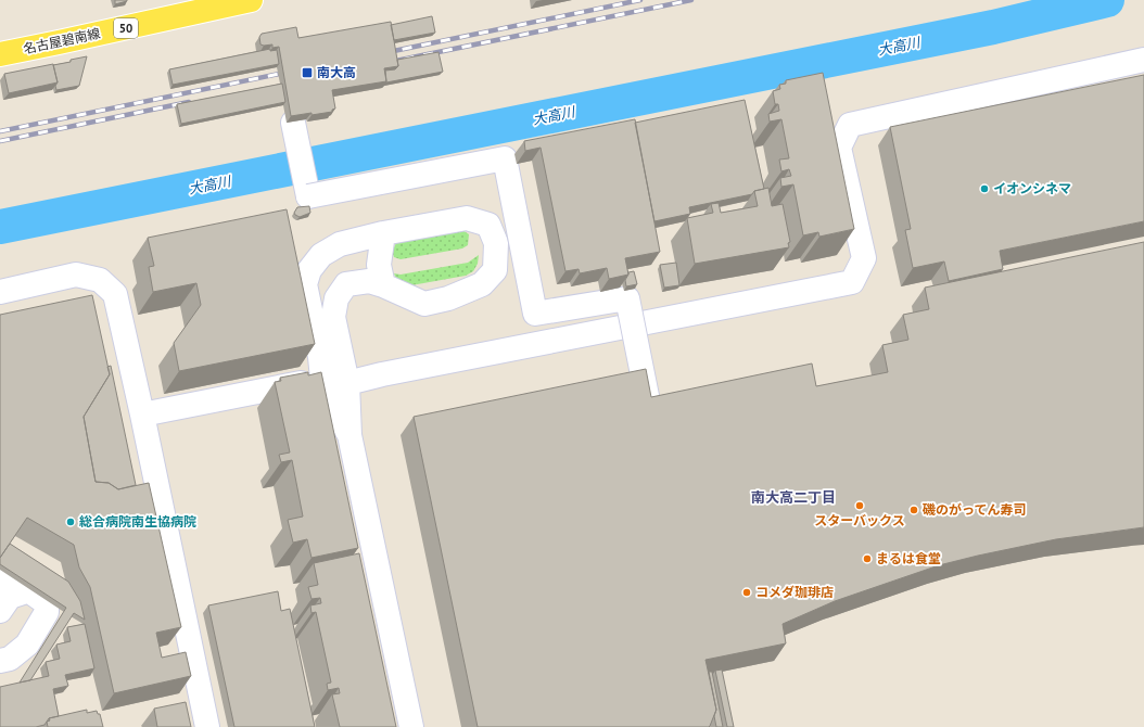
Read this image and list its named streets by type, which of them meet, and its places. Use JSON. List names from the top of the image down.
{
  "streets": {
    "main road": ["50", "名古屋碧南線"]
  },
  "districts": ["南大高二丁目"],
  "water": ["大高川"],
  "places": {
    "transit": ["南大高"],
    "other": [
      "イオンシネマ",
      "スターバックス",
      "磯のがってん寿司",
      "総合病院南生協病院",
      "まるは食堂",
      "コメダ珈琲店"
    ]
  }
}
